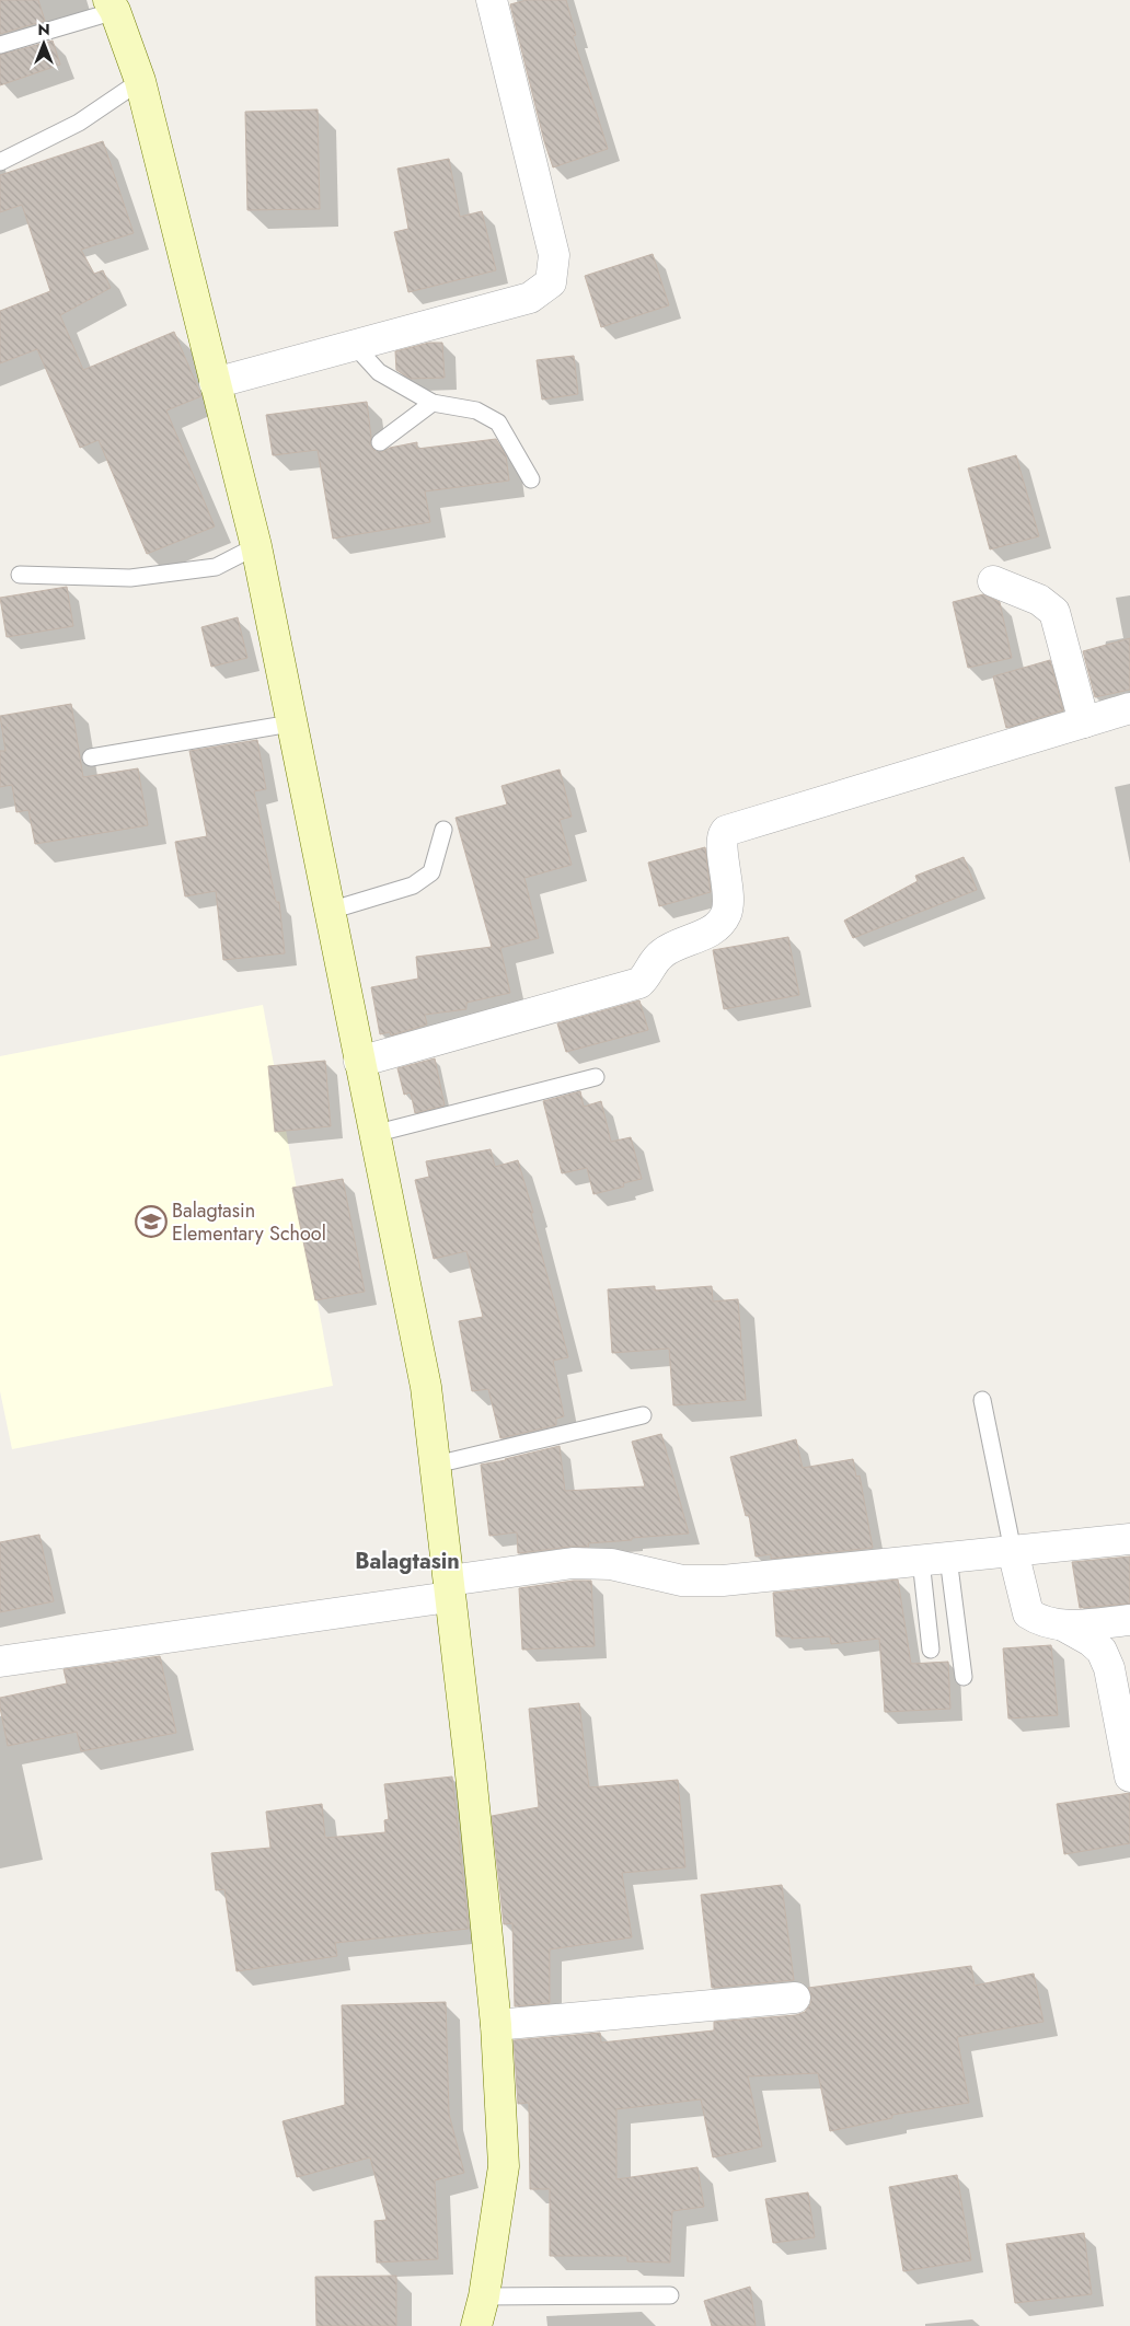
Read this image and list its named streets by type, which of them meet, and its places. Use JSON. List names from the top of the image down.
{
  "districts": ["Balagtasin"],
  "places": {
    "school or university": ["Balagtasin Elementary School"]
  },
  "north": "top"
}
